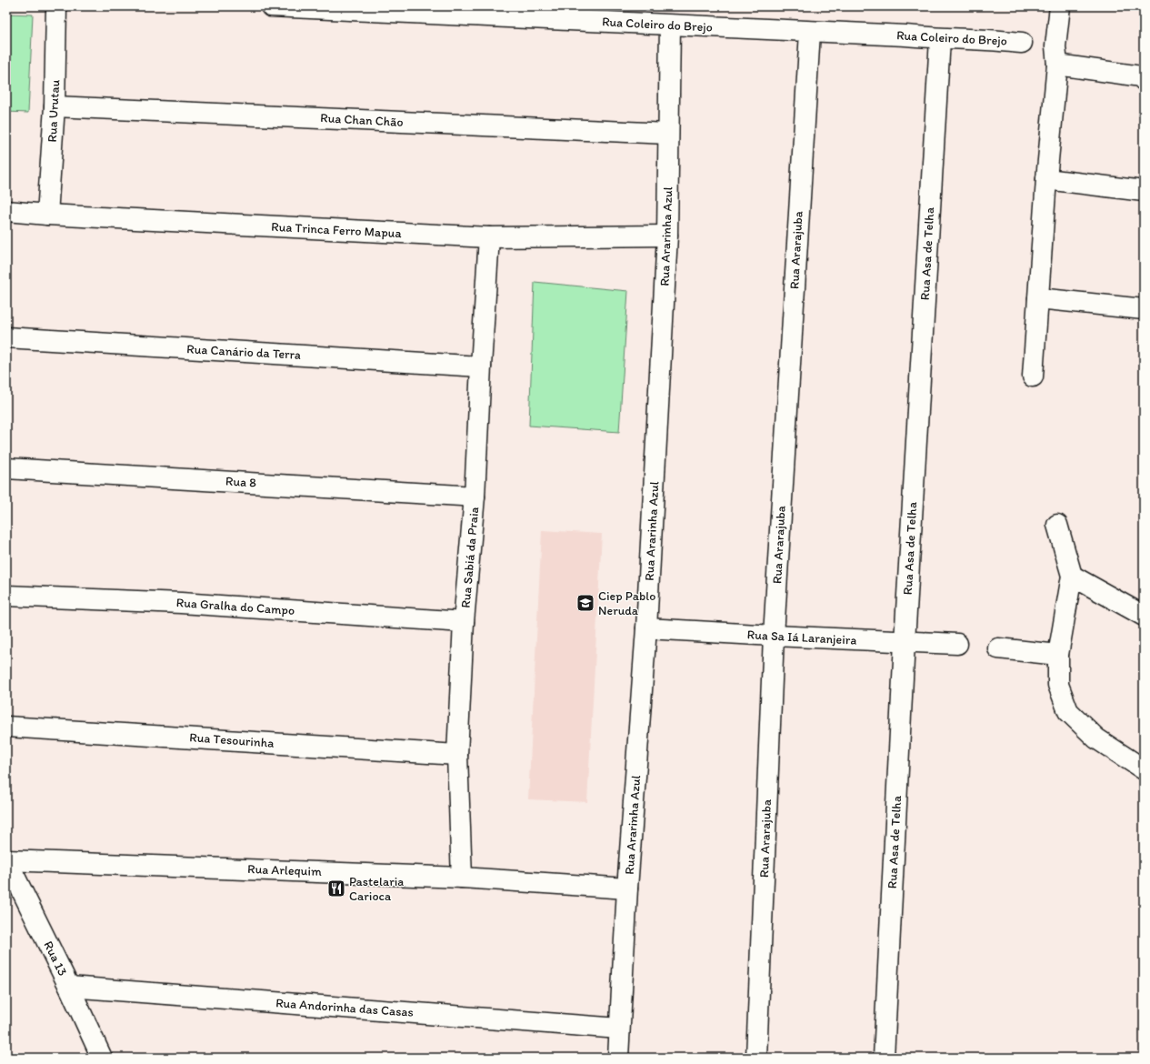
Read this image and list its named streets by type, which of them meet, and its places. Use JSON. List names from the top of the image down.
{
  "streets": {
    "street": [
      "Rua Coleiro do Brejo",
      "Rua Urutau",
      "Rua Chan Chão",
      "Rua Trinca Ferro Mapua",
      "Rua Ararinha Azul",
      "Rua Ararajuba",
      "Rua Asa de Telha",
      "Rua Canário da Terra",
      "Rua 8",
      "Rua Sabiá da Praia",
      "Rua Gralha do Campo",
      "Rua Sa Iá Laranjeira",
      "Rua Tesourinha",
      "Rua Arlequim",
      "Rua 13",
      "Rua Andorinha das Casas"
    ]
  },
  "crossings": [
    ["Rua Coleiro do Brejo", "Rua Ararinha Azul"],
    ["Rua Coleiro do Brejo", "Rua Ararajuba"],
    ["Rua Coleiro do Brejo", "Rua Asa de Telha"],
    ["Rua Urutau", "Rua Chan Chão"],
    ["Rua Urutau", "Rua Trinca Ferro Mapua"],
    ["Rua Chan Chão", "Rua Ararinha Azul"],
    ["Rua Trinca Ferro Mapua", "Rua Ararinha Azul"],
    ["Rua Trinca Ferro Mapua", "Rua Sabiá da Praia"],
    ["Rua Ararinha Azul", "Rua Sa Iá Laranjeira"],
    ["Rua Ararinha Azul", "Rua Arlequim"],
    ["Rua Ararinha Azul", "Rua Andorinha das Casas"],
    ["Rua Ararajuba", "Rua Sa Iá Laranjeira"],
    ["Rua Asa de Telha", "Rua Sa Iá Laranjeira"],
    ["Rua Canário da Terra", "Rua Sabiá da Praia"],
    ["Rua 8", "Rua Sabiá da Praia"],
    ["Rua Sabiá da Praia", "Rua Gralha do Campo"],
    ["Rua Sabiá da Praia", "Rua Tesourinha"],
    ["Rua Sabiá da Praia", "Rua Arlequim"],
    ["Rua Arlequim", "Rua 13"],
    ["Rua 13", "Rua Andorinha das Casas"]
  ],
  "places": {
    "school or university": ["Ciep Pablo Neruda"],
    "restaurant": ["Pastelaria Carioca"]
  }
}
